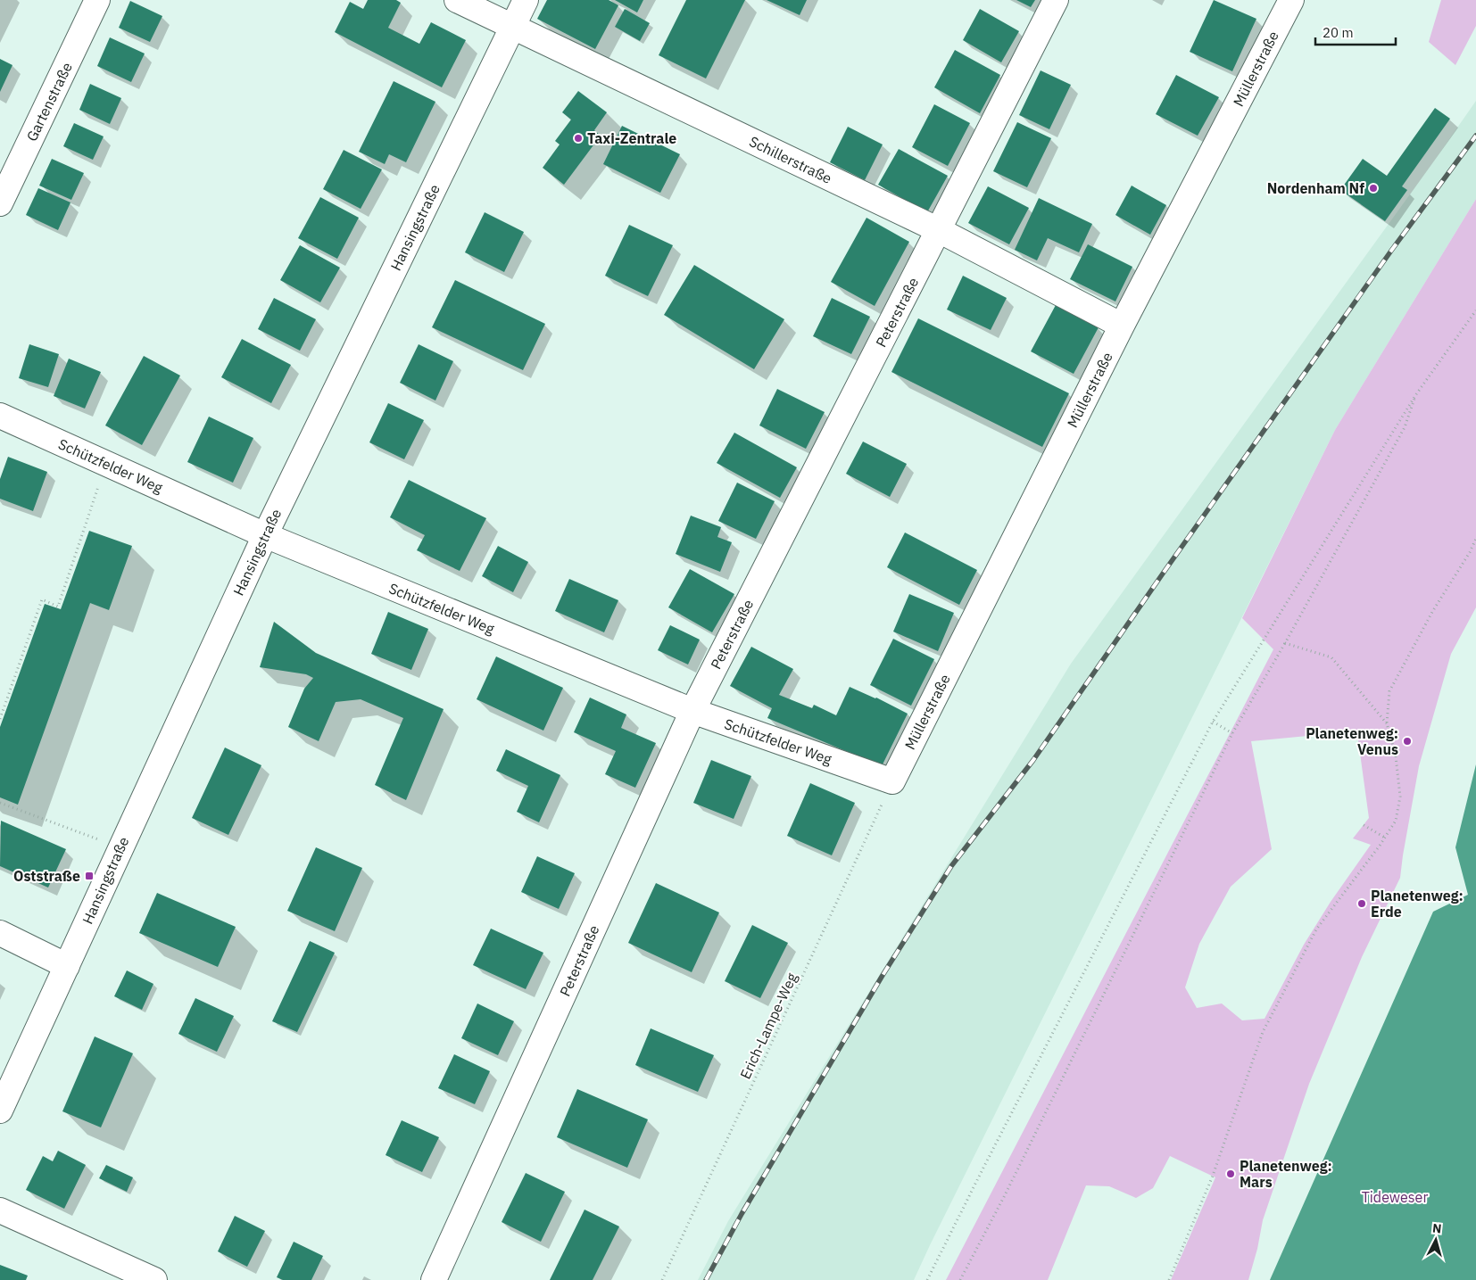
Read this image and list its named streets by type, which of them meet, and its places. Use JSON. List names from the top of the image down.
{
  "streets": {
    "street": [
      "Müllerstraße",
      "Gartenstraße",
      "Schillerstraße",
      "Hansingstraße",
      "Peterstraße",
      "Schützfelder Weg"
    ],
    "path": ["Erich-Lampe-Weg"]
  },
  "crossings": [
    ["Müllerstraße", "Schillerstraße"],
    ["Müllerstraße", "Schützfelder Weg"],
    ["Müllerstraße", "Erich-Lampe-Weg"],
    ["Schillerstraße", "Hansingstraße"],
    ["Schillerstraße", "Peterstraße"],
    ["Hansingstraße", "Schützfelder Weg"],
    ["Peterstraße", "Schützfelder Weg"],
    ["Schützfelder Weg", "Erich-Lampe-Weg"]
  ],
  "parks": ["Tideweser"],
  "places": {
    "other": [
      "Taxi-Zentrale",
      "Nordenham Nf",
      "Planetenweg: Venus",
      "Planetenweg: Erde",
      "Planetenweg: Mars"
    ],
    "transit": ["Oststraße"]
  },
  "scale_bar": "20 m",
  "north": "top"
}
